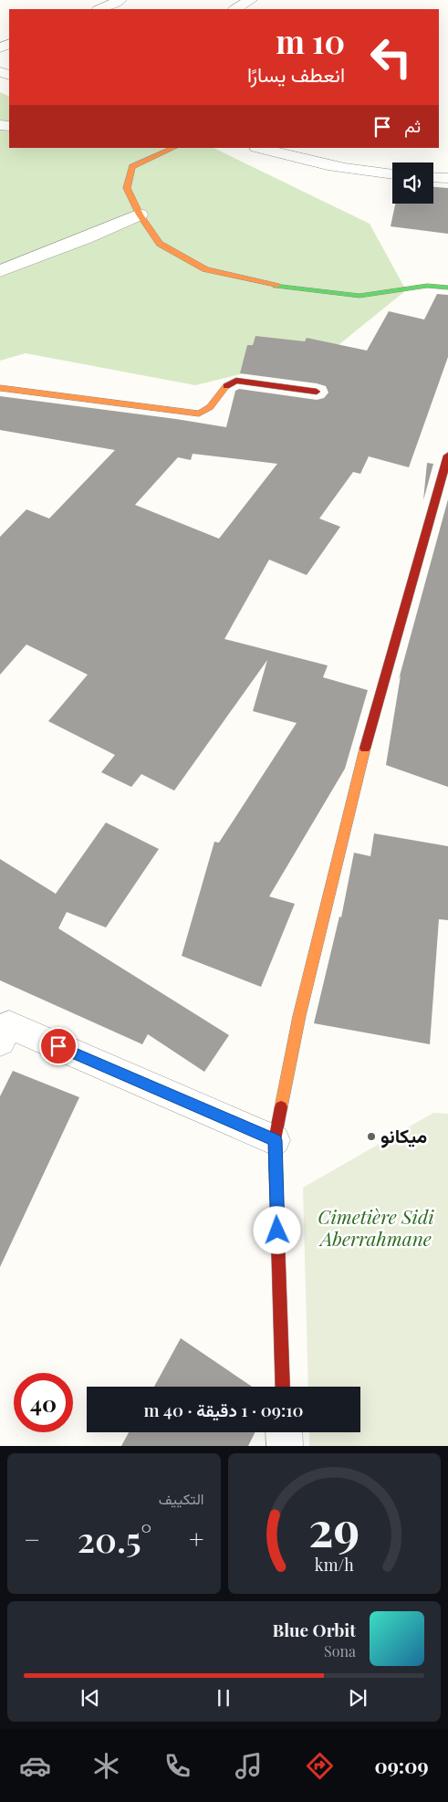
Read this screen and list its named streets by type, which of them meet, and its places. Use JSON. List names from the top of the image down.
{
  "parks": ["Cimetière Sidi Aberrahmane"],
  "places": ["ميكانو"],
  "page": {
    "turn": ["10 m", "انعطف يسارًا"],
    "then": "ثم",
    "limit": "40",
    "trip": "09:10 · 1 دقيقة · 40 m",
    "tile": "التكييف",
    "heat": ["−", "20.5°", "+"],
    "song": ["Blue Orbit", "Sona"],
    "tabs": "09:09",
    "gauge": ["29", "km/h"]
  }
}
